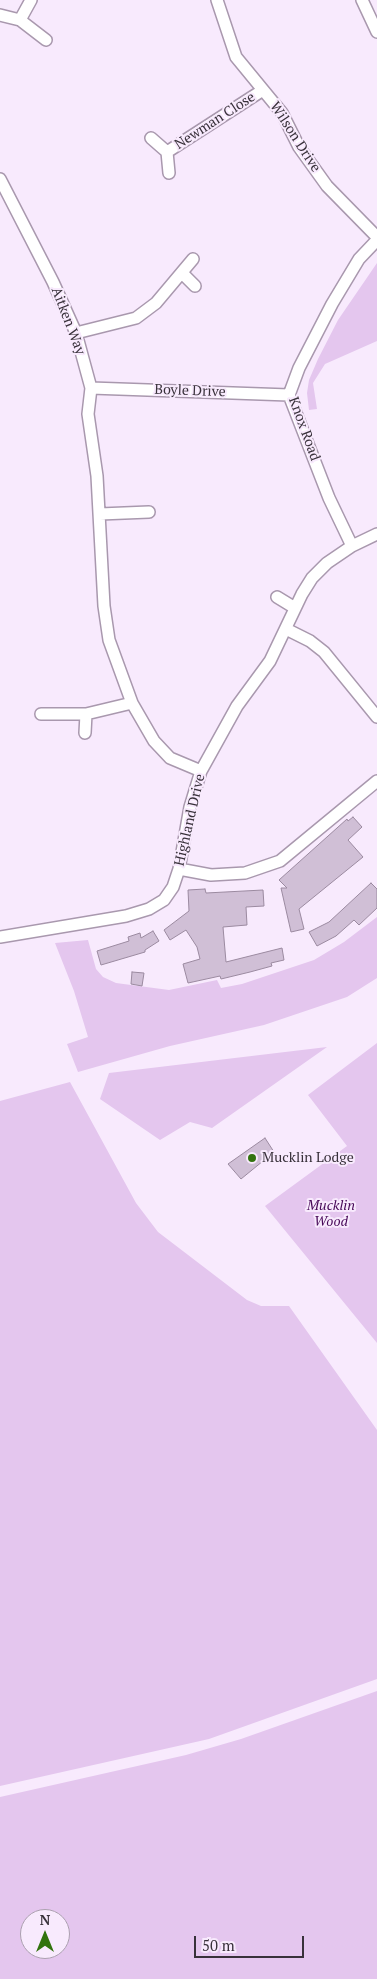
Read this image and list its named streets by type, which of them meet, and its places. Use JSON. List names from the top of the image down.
{
  "streets": {
    "street": [
      "Newman Close",
      "Wilson Drive",
      "Aitken Way",
      "Boyle Drive",
      "Knox Road",
      "Highland Drive"
    ]
  },
  "crossings": [
    ["Newman Close", "Wilson Drive"],
    ["Wilson Drive", "Knox Road"],
    ["Aitken Way", "Boyle Drive"],
    ["Aitken Way", "Highland Drive"],
    ["Boyle Drive", "Knox Road"],
    ["Knox Road", "Highland Drive"]
  ],
  "parks": ["Mucklin Wood"],
  "places": ["Mucklin Lodge"],
  "scale_bar": "50 m",
  "north": "top"
}
